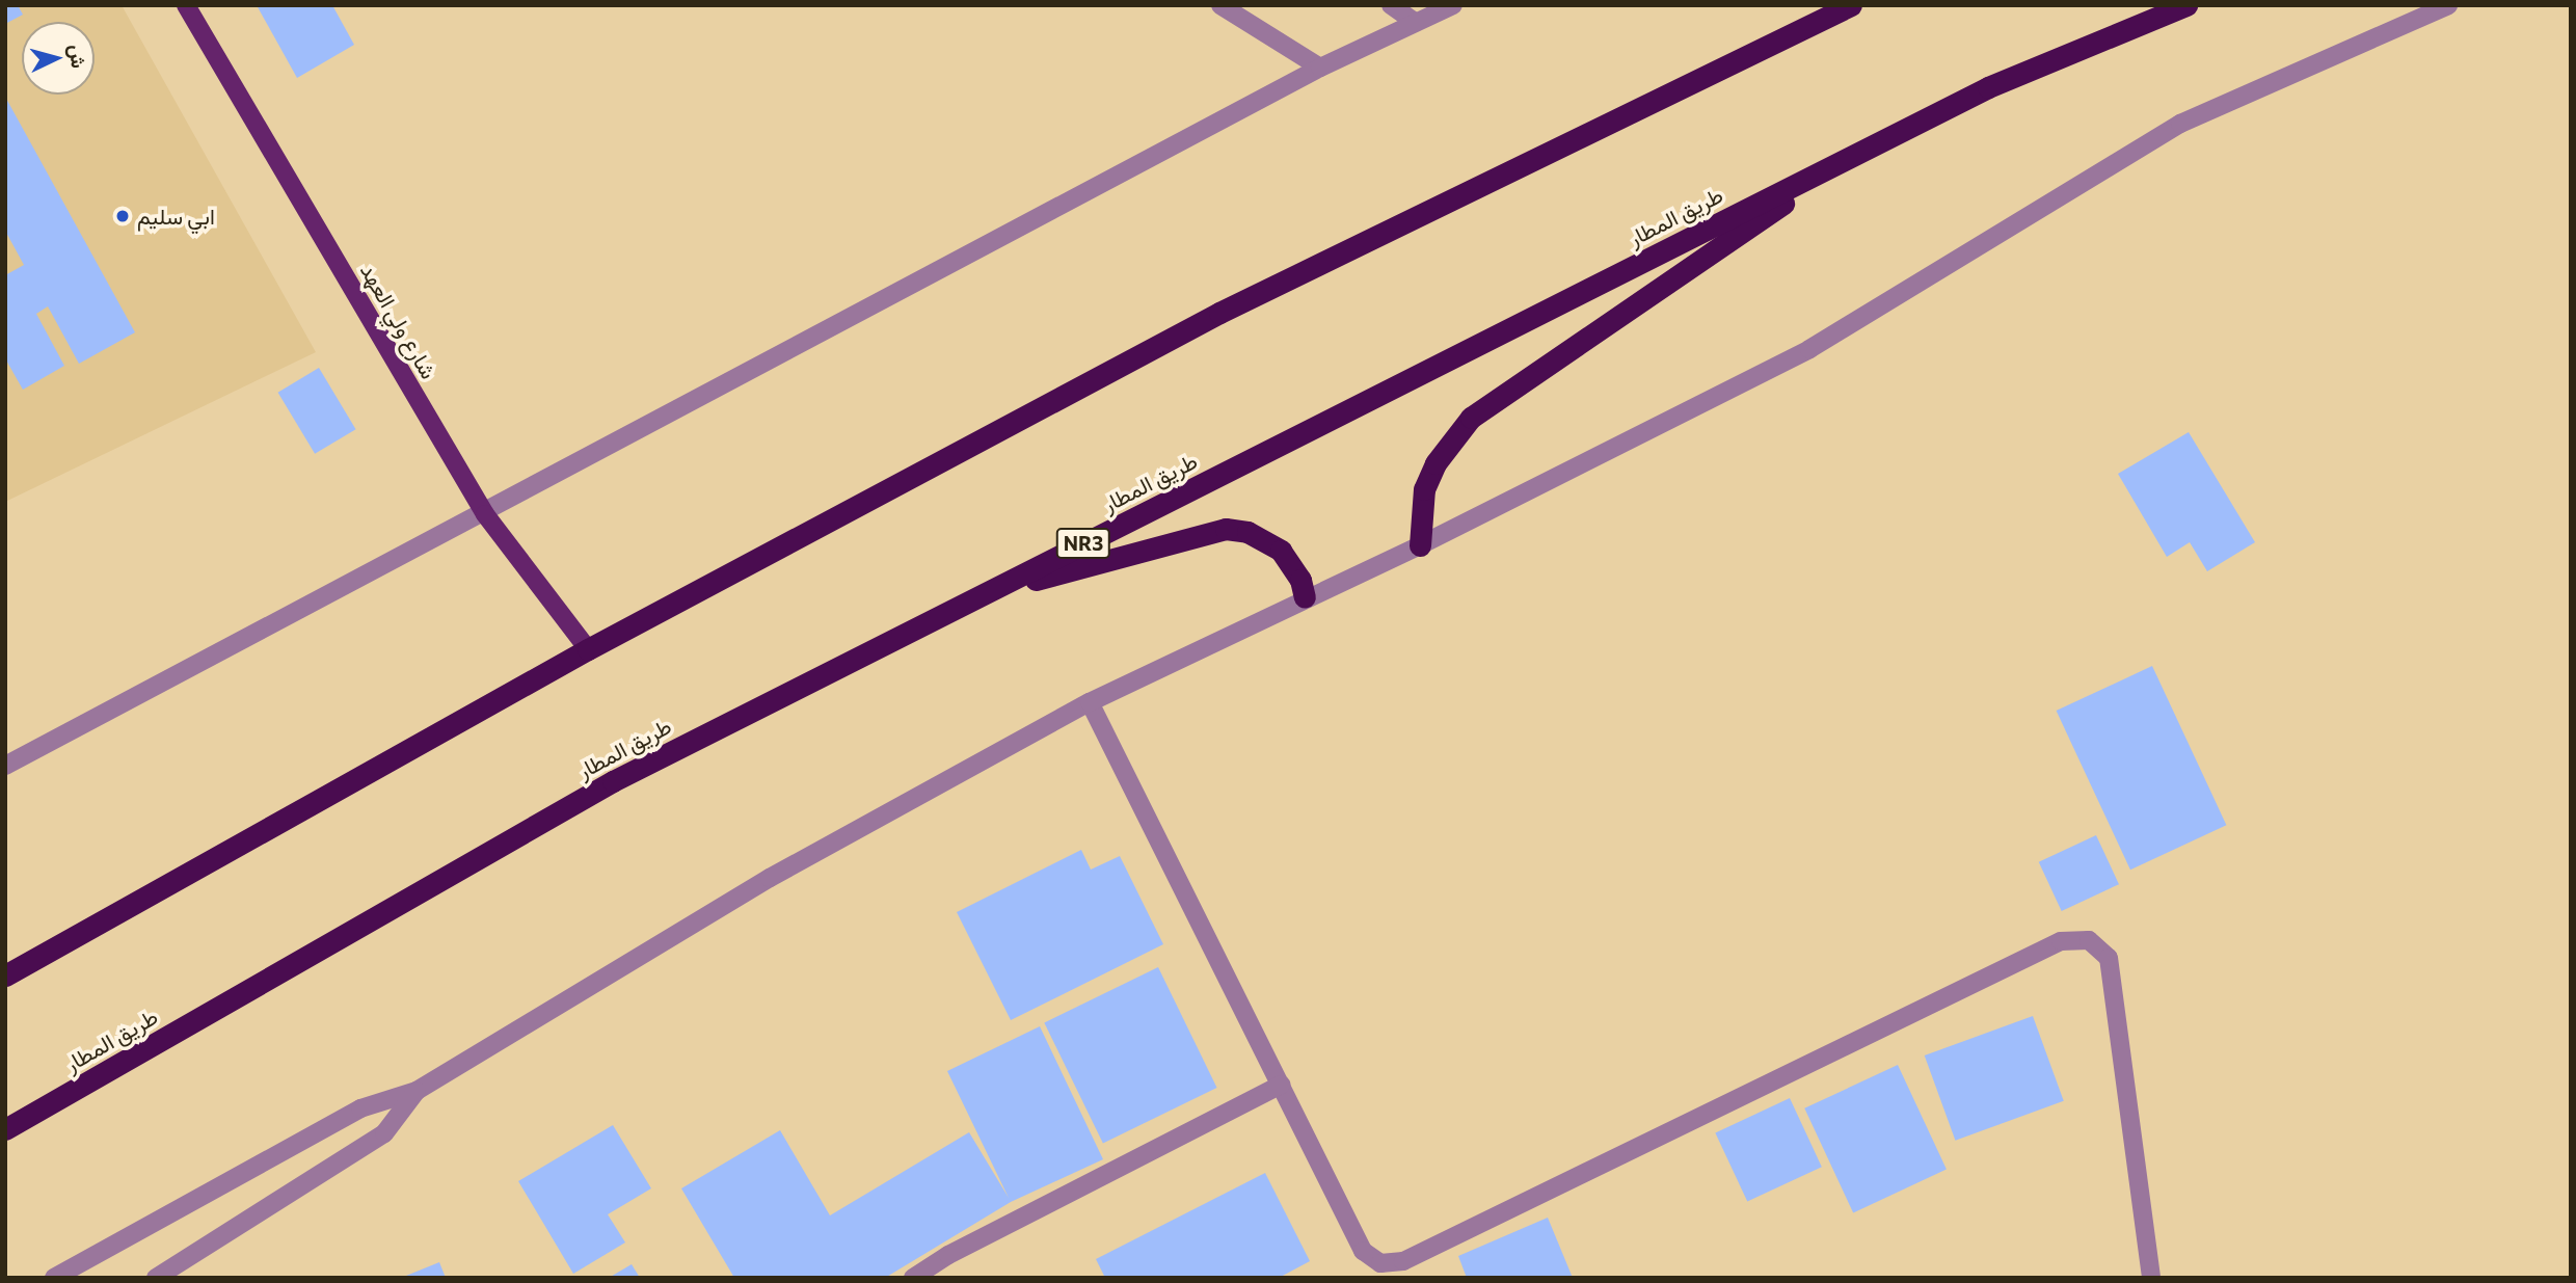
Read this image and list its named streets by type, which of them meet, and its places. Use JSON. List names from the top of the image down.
{
  "streets": {
    "highway": ["طريق المطار", "NR3"],
    "main road": ["شارع ولي العهد"]
  },
  "places": ["ابي سليم"],
  "north": "right"
}
